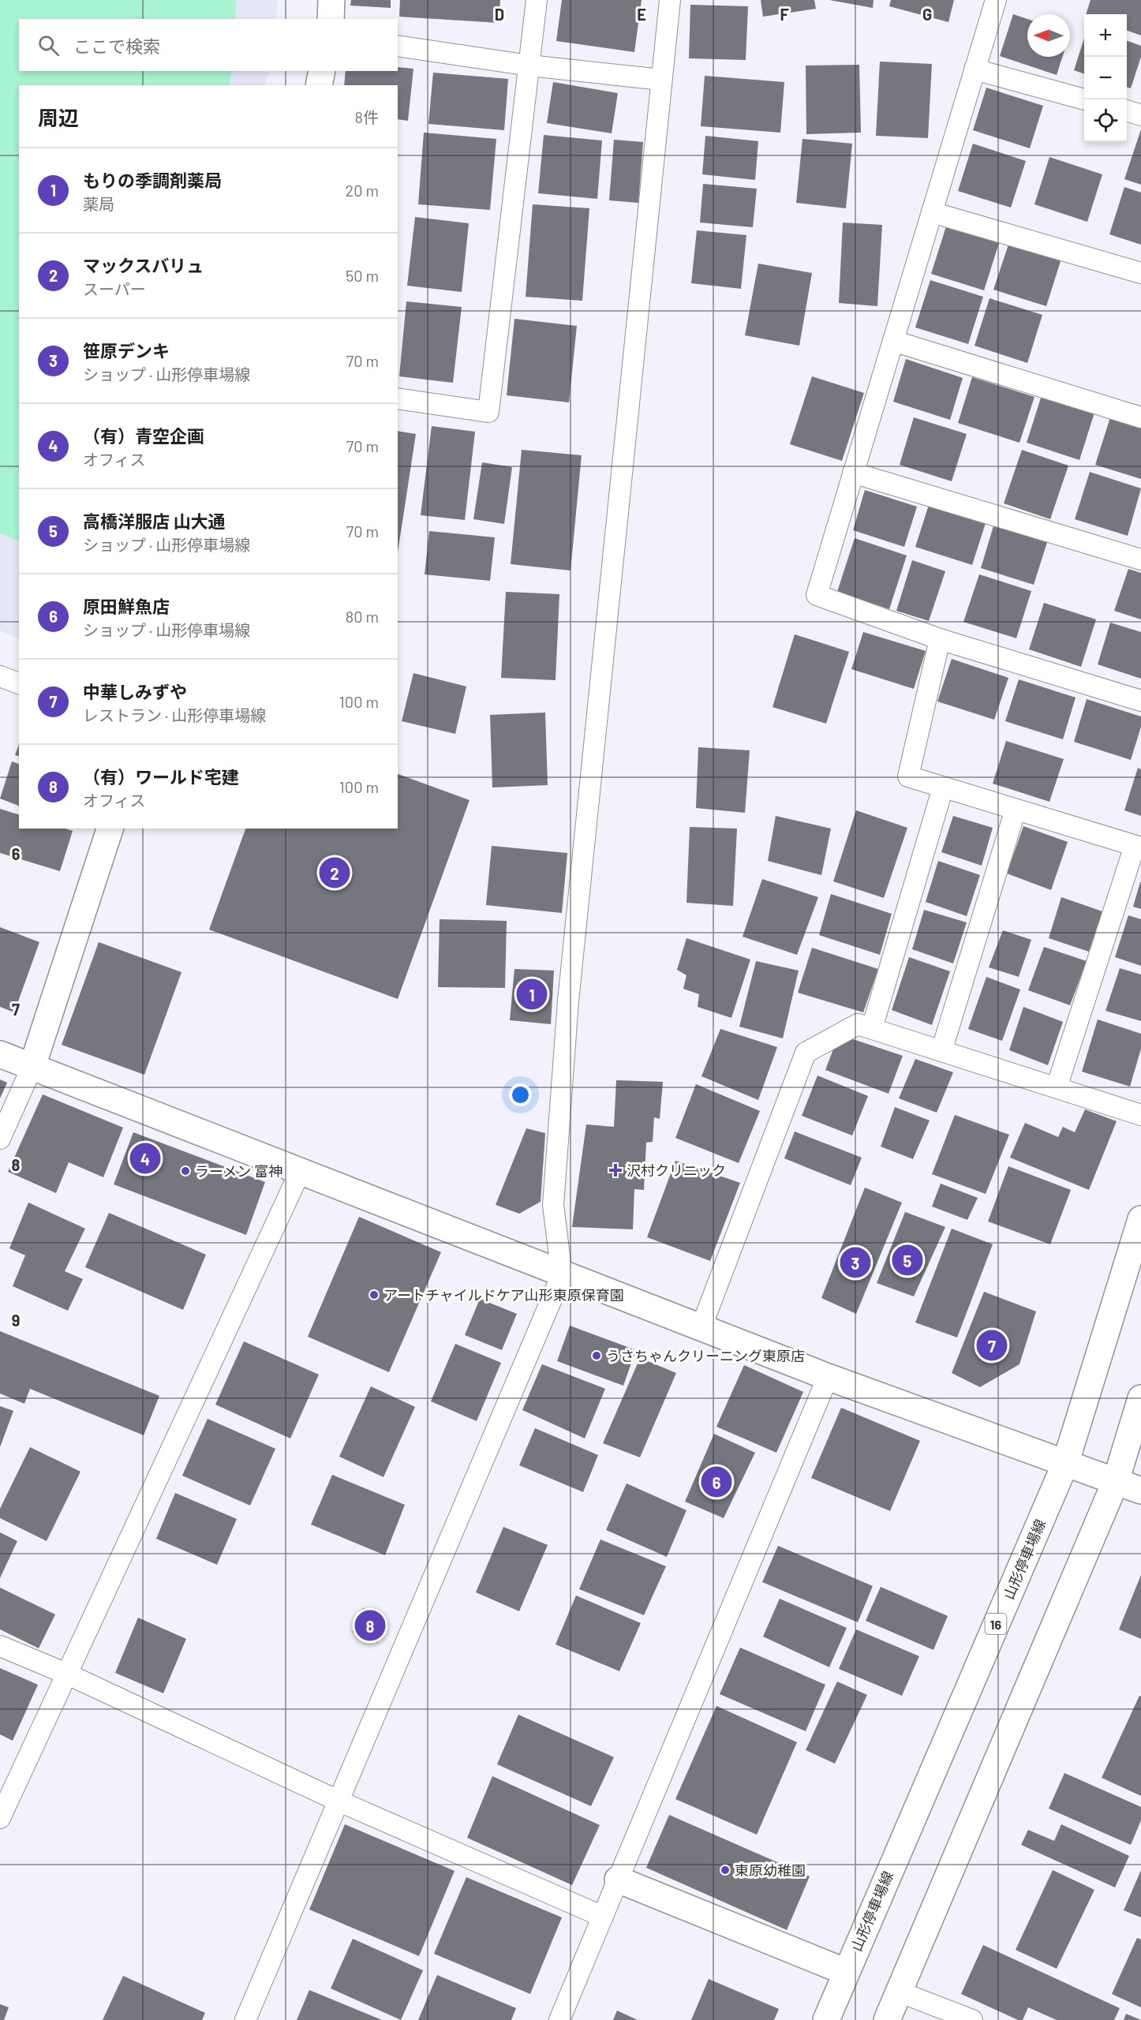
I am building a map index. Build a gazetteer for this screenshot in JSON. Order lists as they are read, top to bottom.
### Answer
{
  "streets": {
    "street": ["山形停車場線", "16"]
  },
  "places": {
    "health": ["沢村クリニック"],
    "other": [
      "ラーメン 富神",
      "アートチャイルドケア山形東原保育園",
      "うさちゃんクリーニング東原店",
      "東原幼稚園"
    ]
  },
  "north": "left",
  "page": {
    "map_buttons": ["+", "−"],
    "search": "ここで検索",
    "heading": ["周辺", "8件"],
    "list": [
      {
        "mark": "1",
        "name": "もりの季調剤薬局",
        "note": "薬局",
        "value": "20 m"
      },
      {
        "mark": "2",
        "name": "マックスバリュ",
        "note": "スーパー",
        "value": "50 m"
      },
      {
        "mark": "3",
        "name": "笹原デンキ",
        "note": "ショップ · 山形停車場線",
        "value": "70 m"
      },
      {
        "mark": "4",
        "name": "（有）青空企画",
        "note": "オフィス",
        "value": "70 m"
      },
      {
        "mark": "5",
        "name": "高橋洋服店 山大通",
        "note": "ショップ · 山形停車場線",
        "value": "70 m"
      },
      {
        "mark": "6",
        "name": "原田鮮魚店",
        "note": "ショップ · 山形停車場線",
        "value": "80 m"
      },
      {
        "mark": "7",
        "name": "中華しみずや",
        "note": "レストラン · 山形停車場線",
        "value": "100 m"
      },
      {
        "mark": "8",
        "name": "（有）ワールド宅建",
        "note": "オフィス",
        "value": "100 m"
      }
    ],
    "pins": [
      "2",
      "1",
      "4",
      "5",
      "3",
      "7",
      "6",
      "8"
    ]
  },
  "grid": {
    "columns": [
      "D",
      "E",
      "F",
      "G"
    ],
    "rows": [
      "6",
      "7",
      "8",
      "9"
    ]
  }
}
